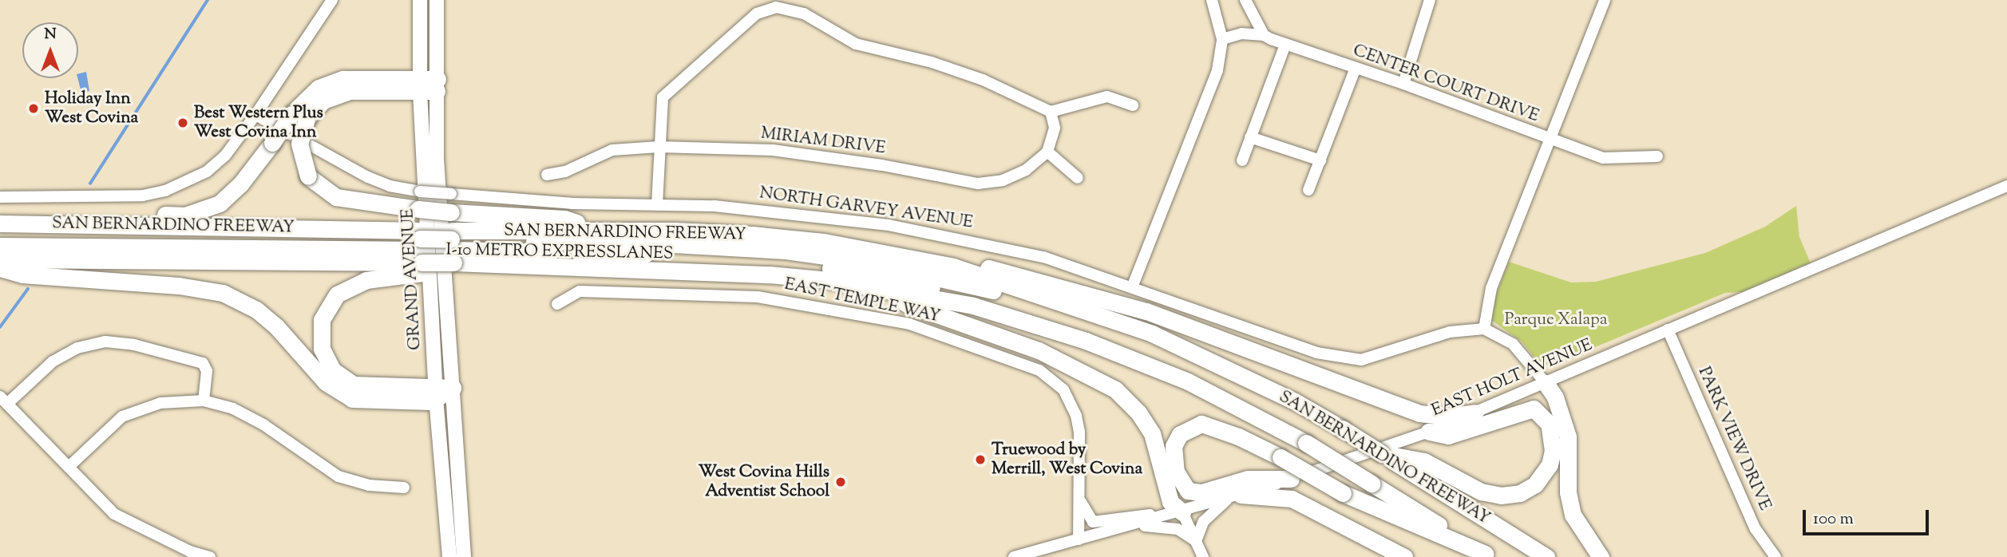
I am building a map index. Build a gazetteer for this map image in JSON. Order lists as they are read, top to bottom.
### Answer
{
  "streets": {
    "highway": ["SAN BERNARDINO FREEWAY", "I-10 METRO EXPRESSLANES"],
    "main road": ["GRAND AVENUE"],
    "street": [
      "CENTER COURT DRIVE",
      "MIRIAM DRIVE",
      "NORTH GARVEY AVENUE",
      "EAST TEMPLE WAY",
      "EAST HOLT AVENUE",
      "PARK VIEW DRIVE"
    ]
  },
  "crossings": [
    ["SAN BERNARDINO FREEWAY", "I-10 METRO EXPRESSLANES"],
    ["EAST TEMPLE WAY", "EAST HOLT AVENUE"],
    ["EAST HOLT AVENUE", "PARK VIEW DRIVE"]
  ],
  "parks": ["Parque Xalapa"],
  "places": [
    "Holiday Inn West Covina",
    "Best Western Plus West Covina Inn",
    "Truewood by Merrill, West Covina",
    "West Covina Hills Adventist School"
  ],
  "scale_bar": "100 m",
  "north": "top"
}
